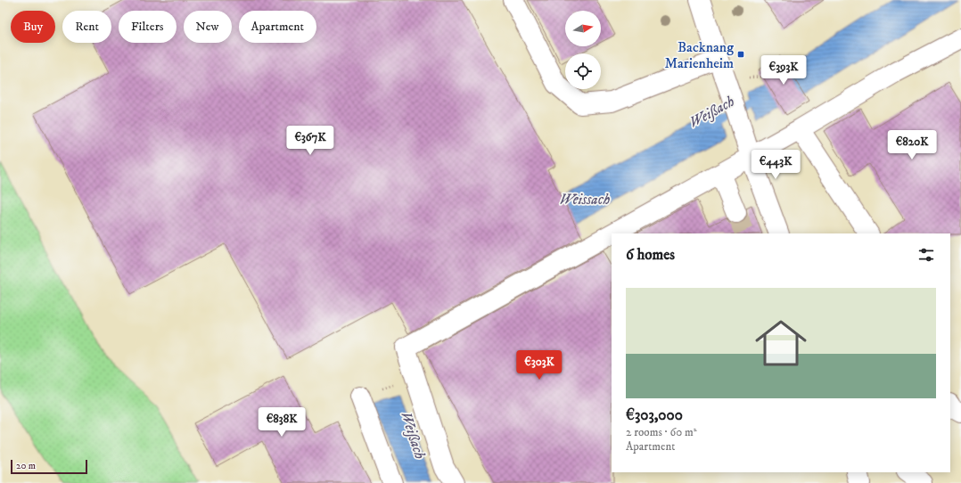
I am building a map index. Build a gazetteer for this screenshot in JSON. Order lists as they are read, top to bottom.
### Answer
{
  "water": ["Weißach", "Weissach"],
  "places": {
    "transit": ["Backnang Marienheim"]
  },
  "scale_bar": "20 m",
  "north": "right",
  "page": {
    "chip": [
      "Buy",
      "Rent",
      "Filters",
      "New",
      "Apartment"
    ],
    "price": [
      "€393K",
      "€367K",
      "€820K",
      "€443K",
      "€303K",
      "€838K"
    ],
    "heading": "6 homes",
    "list": [
      {
        "name": "€303,000",
        "note": "2 rooms · 60 m² · Apartment"
      }
    ],
    "scale": "20 m"
  }
}
